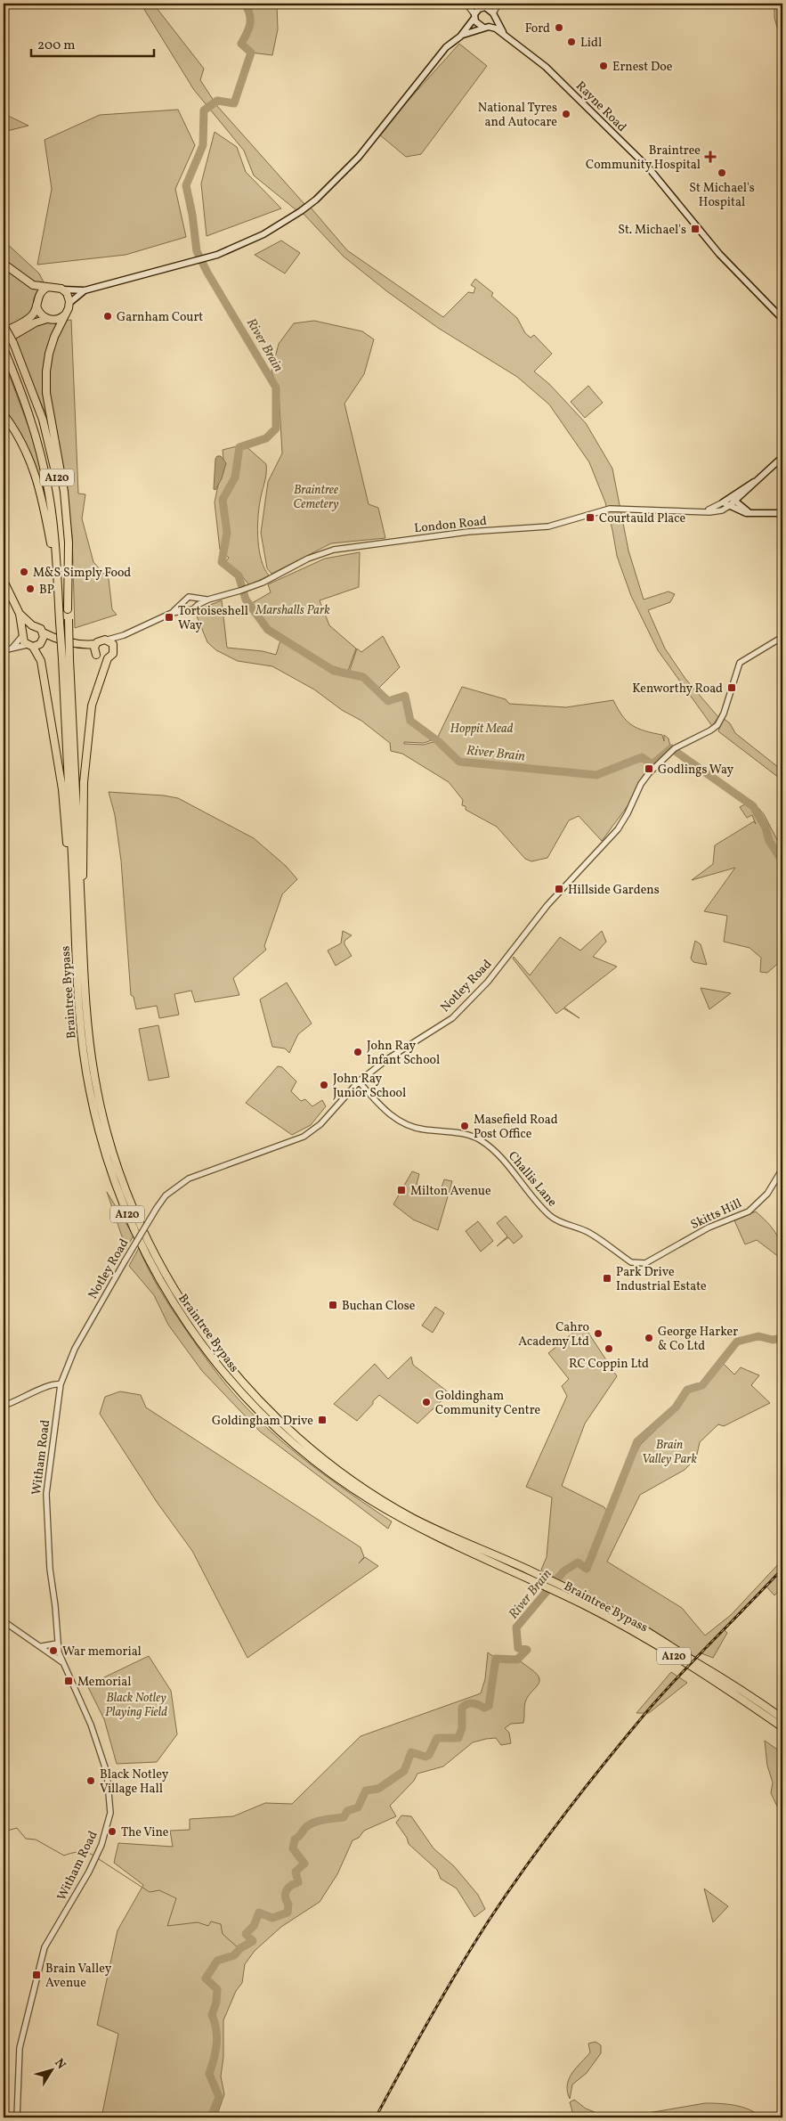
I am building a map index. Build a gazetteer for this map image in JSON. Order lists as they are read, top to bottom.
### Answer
{
  "streets": {
    "highway": ["A120", "Braintree Bypass"],
    "main road": ["Rayne Road"],
    "street": [
      "London Road",
      "Notley Road",
      "Challis Lane",
      "Skitts Hill",
      "Witham Road"
    ]
  },
  "crossings": [
    ["A120", "Braintree Bypass"],
    ["Notley Road", "Challis Lane"],
    ["Notley Road", "Witham Road"],
    ["Challis Lane", "Skitts Hill"]
  ],
  "water": ["River Brain"],
  "parks": [
    "Braintree Cemetery",
    "Marshalls Park",
    "Hoppit Mead",
    "Brain Valley Park",
    "Black Notley Playing Field"
  ],
  "places": {
    "other": [
      "Ford",
      "Lidl",
      "Ernest Doe",
      "National Tyres and Autocare",
      "St Michael's Hospital",
      "Garnham Court",
      "M&S Simply Food",
      "BP",
      "John Ray Infant School",
      "John Ray Junior School",
      "Masefield Road Post Office",
      "Cahro Academy Ltd",
      "George Harker & Co Ltd",
      "RC Coppin Ltd",
      "Goldingham Community Centre",
      "War memorial",
      "Black Notley Village Hall",
      "The Vine"
    ],
    "health": ["Braintree Community Hospital"],
    "transit": [
      "St. Michael's",
      "Courtauld Place",
      "Tortoiseshell Way",
      "Kenworthy Road",
      "Godlings Way",
      "Hillside Gardens",
      "Milton Avenue",
      "Park Drive Industrial Estate",
      "Buchan Close",
      "Goldingham Drive",
      "Memorial",
      "Brain Valley Avenue"
    ]
  },
  "scale_bar": "200 m",
  "north": "top right"
}
